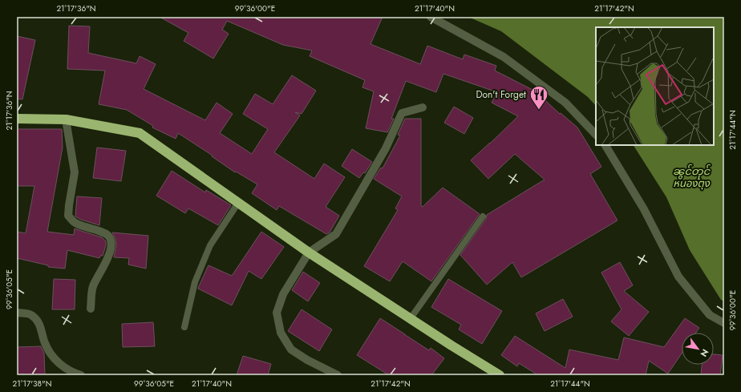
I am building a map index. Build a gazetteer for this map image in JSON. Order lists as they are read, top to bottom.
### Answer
{
  "water": ["ၼွင်တုင် หนองตุง"],
  "places": {
    "restaurant": ["Don't Forget"]
  },
  "north": "bottom right",
  "coordinates": [
    "21°17'36\"N",
    "99°36'00\"E",
    "21°17'40\"N",
    "21°17'42\"N",
    "21°17'44\"N",
    "99°36'05\"E",
    "21°17'38\"N"
  ]
}
